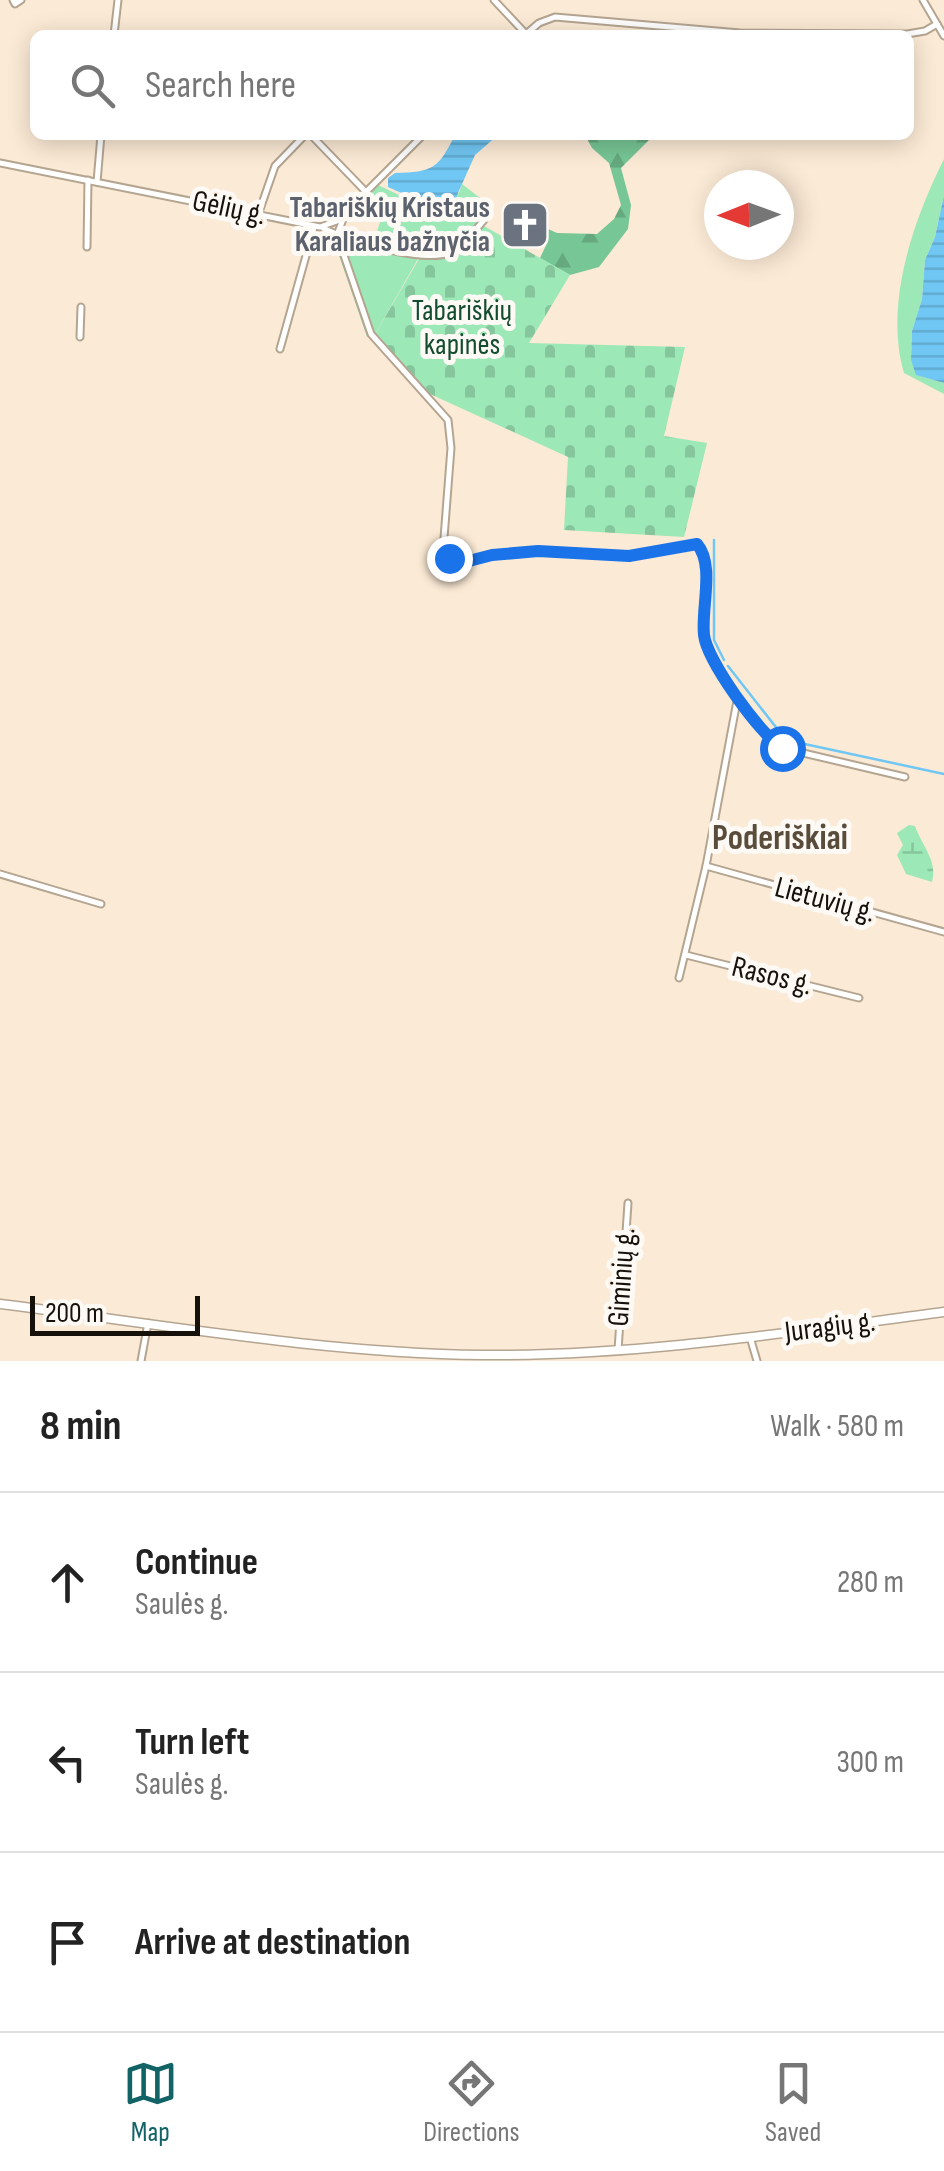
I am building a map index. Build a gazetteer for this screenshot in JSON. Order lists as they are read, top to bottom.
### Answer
{
  "streets": {
    "main road": ["Juragių g."],
    "street": [
      "Gėlių g.",
      "Lietuvių g.",
      "Rasos g.",
      "Giminių g."
    ]
  },
  "crossings": [
    ["Giminių g.", "Juragių g."]
  ],
  "districts": ["Poderiškiai"],
  "parks": ["Tabariškių kapinės"],
  "places": {
    "church": ["Tabariškių Kristaus Karaliaus bažnyčia"]
  },
  "scale_bar": "200 m",
  "north": "left",
  "page": {
    "search": "Search here",
    "scale": "200 m",
    "heading": ["8 min", "Walk · 580 m"],
    "list": [
      ["Continue", "Saulės g.", "280 m"],
      ["Turn left", "Saulės g.", "300 m"],
      "Arrive at destination"
    ],
    "nav": ["Map", "Directions", "Saved"]
  }
}
